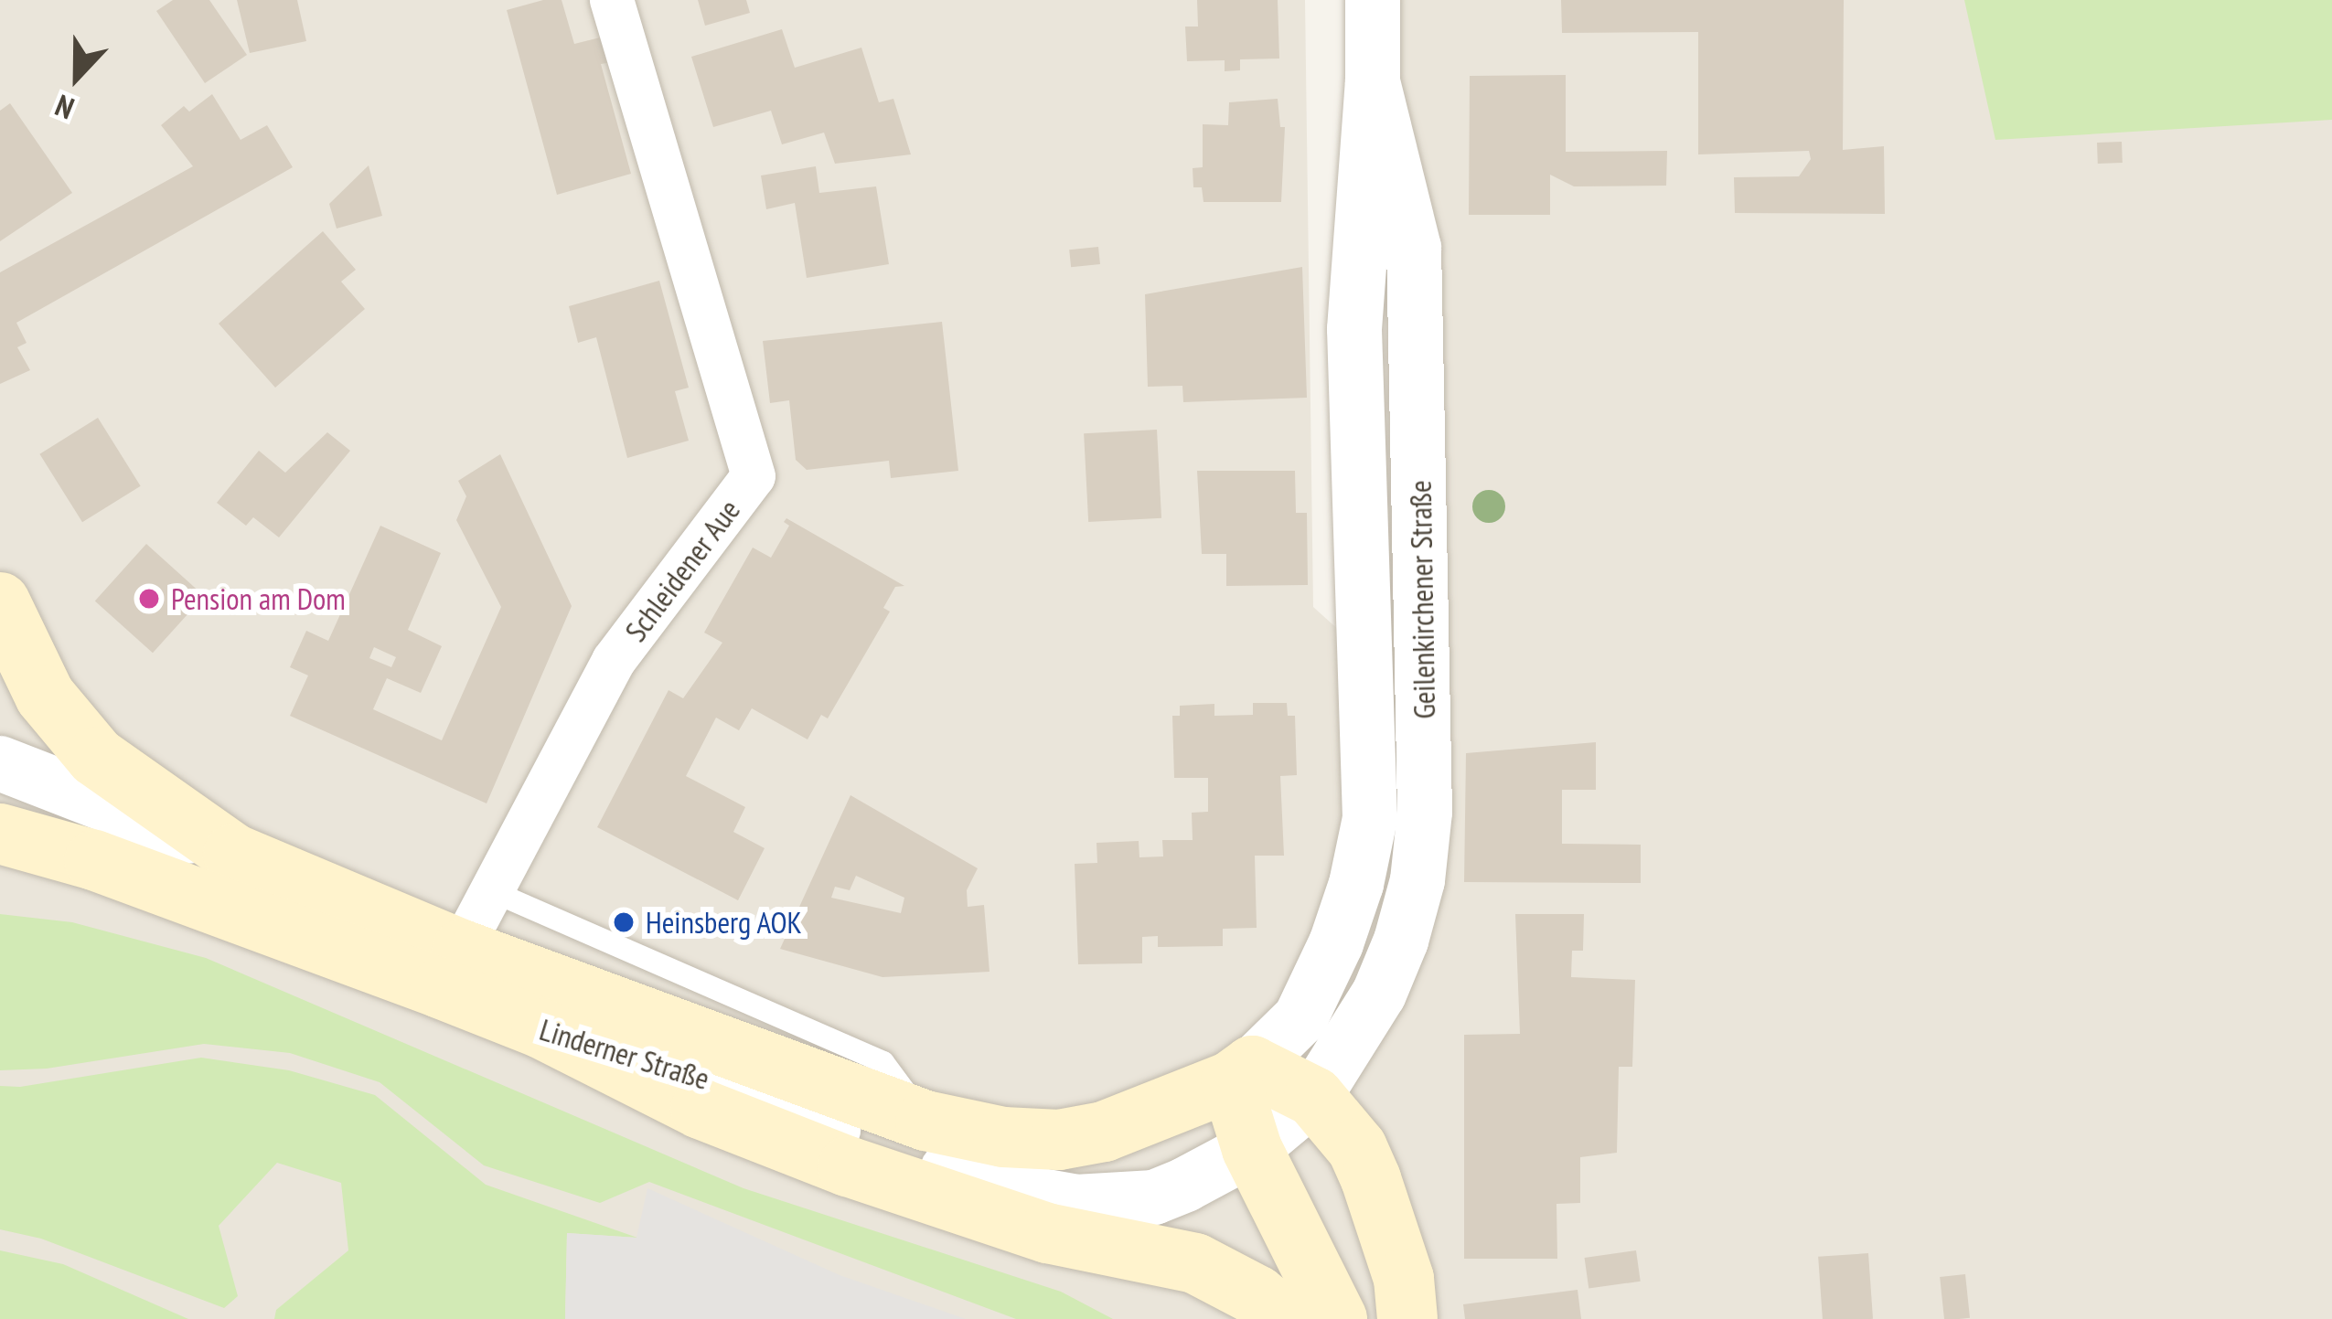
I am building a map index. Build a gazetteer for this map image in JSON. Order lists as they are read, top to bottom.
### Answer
{
  "streets": {
    "main road": ["Linderner Straße"],
    "street": ["Schleidener Aue", "Geilenkirchener Straße"]
  },
  "crossings": [
    ["Schleidener Aue", "Linderner Straße"],
    ["Geilenkirchener Straße", "Linderner Straße"]
  ],
  "places": ["Pension am Dom", "Heinsberg AOK"],
  "north": "bottom"
}
